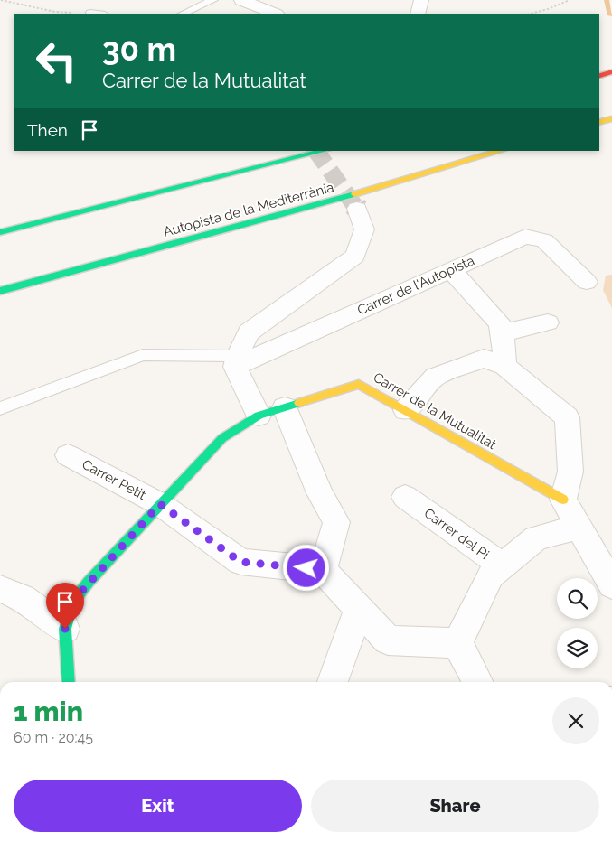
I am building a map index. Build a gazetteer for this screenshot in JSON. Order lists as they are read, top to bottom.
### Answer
{
  "streets": {
    "main road": ["Autopista de la Mediterrània", "Carrer de la Mutualitat"],
    "street": ["Carrer de l'Autopista", "Carrer Petit", "Carrer del Pi"]
  },
  "crossings": [
    ["Carrer de la Mutualitat", "Carrer Petit"]
  ],
  "page": {
    "turn": ["30 m", "Carrer de la Mutualitat"],
    "then": "Then",
    "heading": ["1 min", "60 m · 20:45"],
    "buttons": ["Exit", "Share"]
  }
}
